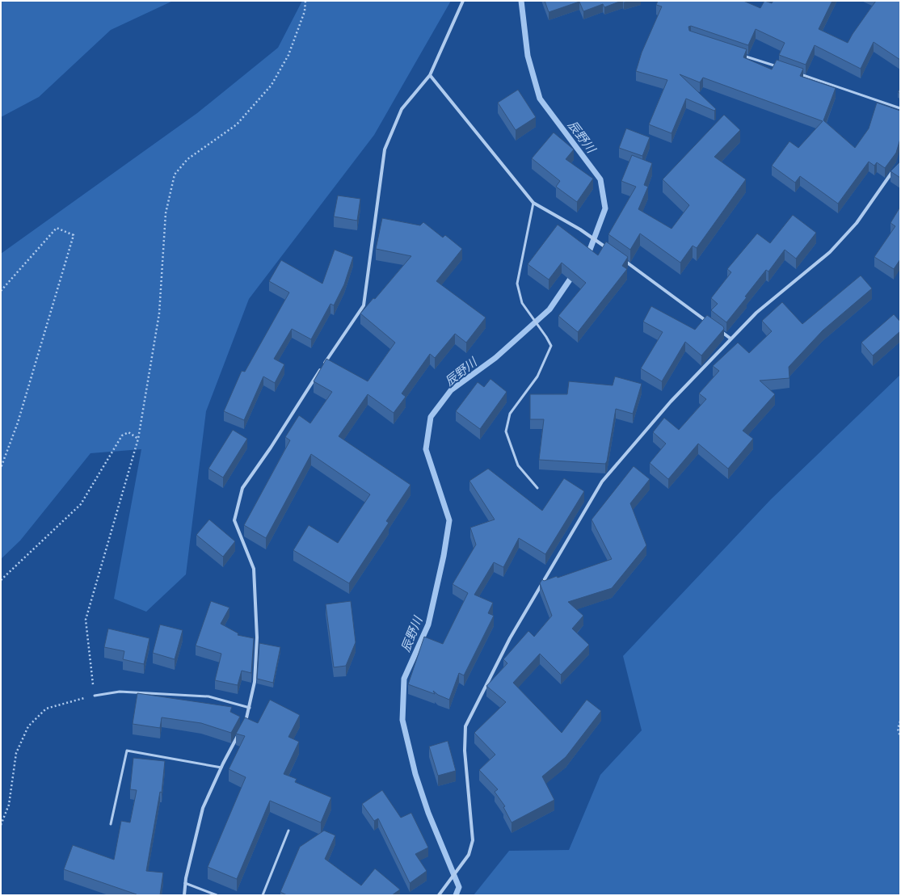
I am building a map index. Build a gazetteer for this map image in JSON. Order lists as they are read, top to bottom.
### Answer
{
  "water": ["辰野川"]
}
